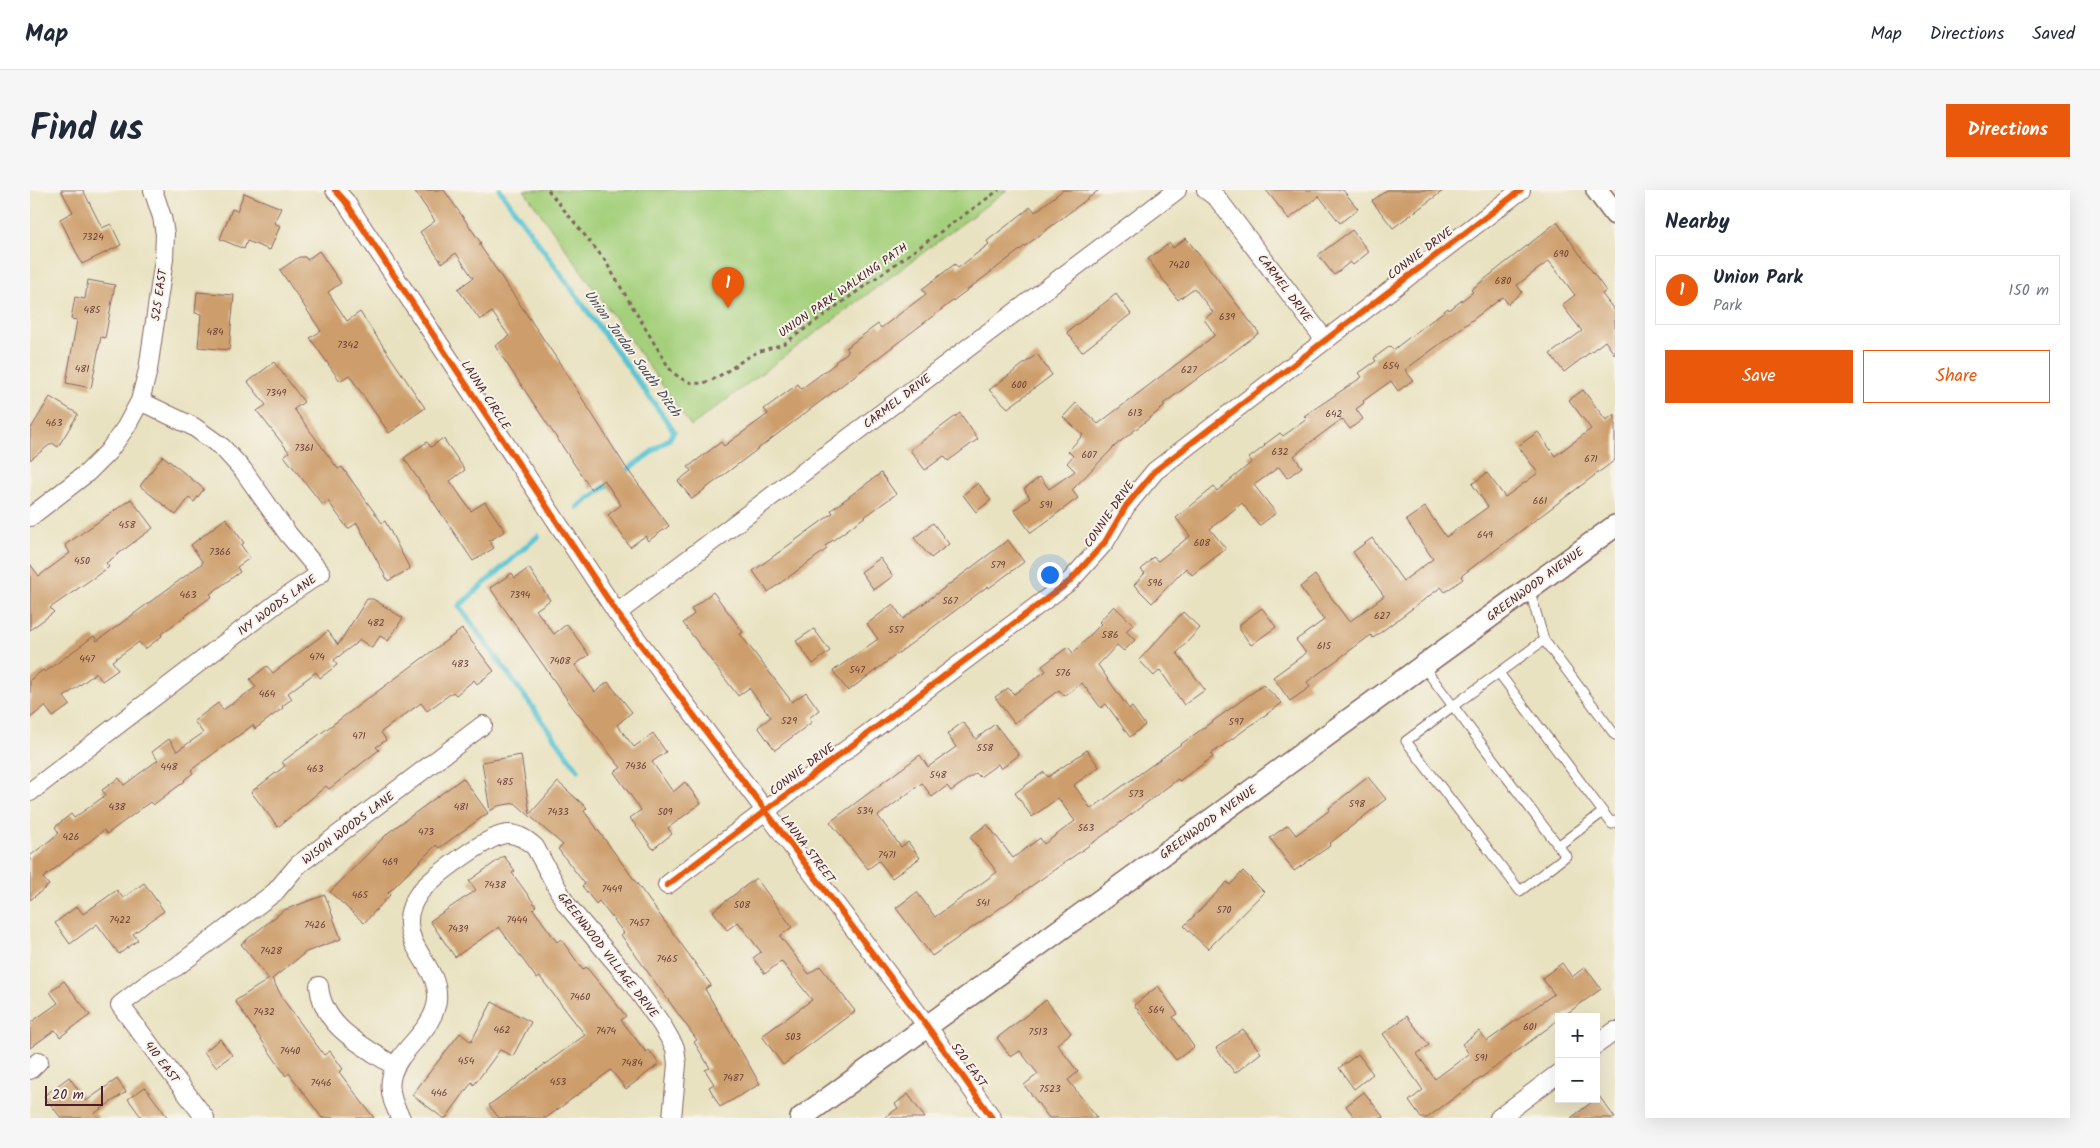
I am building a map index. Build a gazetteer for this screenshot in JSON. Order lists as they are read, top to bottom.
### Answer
{
  "streets": {
    "street": [
      "CONNIE DRIVE",
      "CARMEL DRIVE",
      "525 EAST",
      "LAUNA CIRCLE",
      "GREENWOOD AVENUE",
      "IVY WOODS LANE",
      "WISON WOODS LANE",
      "LAUNA STREET",
      "GREENWOOD VILLAGE DRIVE",
      "410 EAST",
      "520 EAST"
    ],
    "path": ["UNION PARK WALKING PATH"]
  },
  "crossings": [
    ["CONNIE DRIVE", "CARMEL DRIVE"],
    ["CONNIE DRIVE", "LAUNA STREET"],
    ["CARMEL DRIVE", "LAUNA CIRCLE"],
    ["CARMEL DRIVE", "LAUNA STREET"],
    ["525 EAST", "IVY WOODS LANE"],
    ["LAUNA CIRCLE", "LAUNA STREET"],
    ["GREENWOOD AVENUE", "LAUNA STREET"],
    ["GREENWOOD AVENUE", "520 EAST"],
    ["WISON WOODS LANE", "410 EAST"],
    ["LAUNA STREET", "520 EAST"]
  ],
  "water": ["Union Jordan South Ditch"],
  "house_numbers": [
    "7324",
    "690",
    "7420",
    "680",
    "485",
    "639",
    "484",
    "7342",
    "654",
    "481",
    "627",
    "600",
    "7349",
    "613",
    "642",
    "463",
    "7361",
    "632",
    "607",
    "671",
    "661",
    "591",
    "458",
    "649",
    "608",
    "7366",
    "450",
    "579",
    "596",
    "463",
    "7394",
    "567",
    "627",
    "482",
    "557",
    "586",
    "615",
    "474",
    "447",
    "7408",
    "483",
    "547",
    "576",
    "464",
    "529",
    "597",
    "471",
    "558",
    "7436",
    "448",
    "463",
    "548",
    "485",
    "573",
    "598",
    "438",
    "481",
    "534",
    "7433",
    "509",
    "563",
    "473",
    "426",
    "7471",
    "469",
    "7438",
    "7449",
    "465",
    "541",
    "508",
    "570",
    "7422",
    "7444",
    "7457",
    "7426",
    "7439",
    "7428",
    "7465",
    "7460",
    "564",
    "7432",
    "601",
    "462",
    "7474",
    "7513",
    "503",
    "7440",
    "591",
    "454",
    "7484",
    "7487",
    "453",
    "7446",
    "7523",
    "446"
  ],
  "scale_bar": "20 m",
  "page": {
    "header": "Map",
    "nav": ["Map", "Directions", "Saved"],
    "title": "Find us",
    "buttons": [
      "Directions",
      ["Save", "Share"]
    ],
    "heading": "Nearby",
    "list": [
      {
        "mark": "1",
        "name": "Union Park",
        "note": "Park",
        "value": "150 m"
      }
    ],
    "pins": "1",
    "map_buttons": ["+", "−"],
    "scale": "20 m"
  }
}
